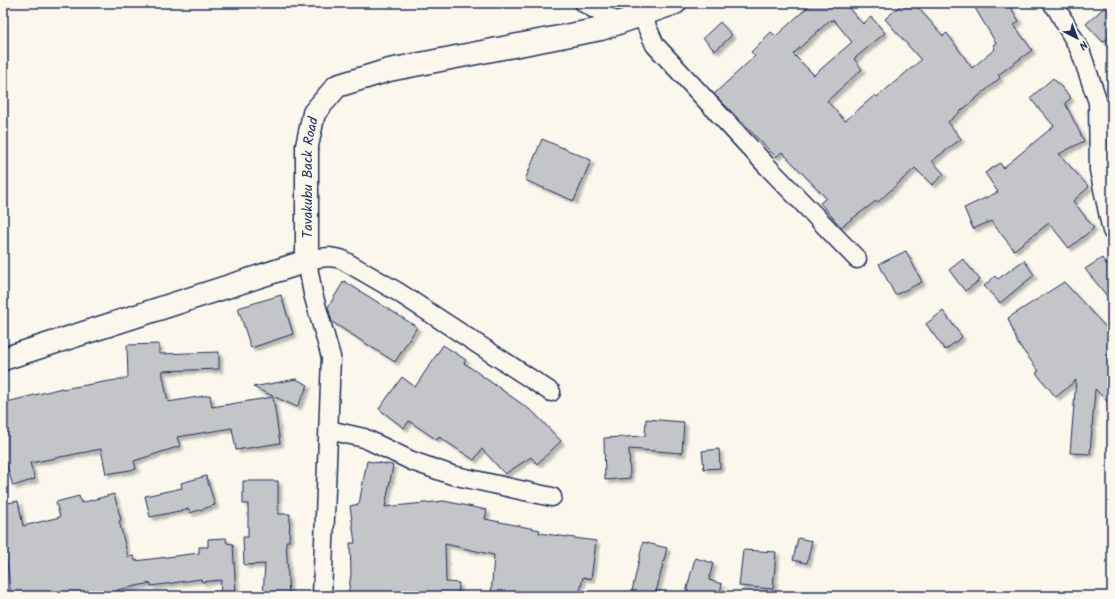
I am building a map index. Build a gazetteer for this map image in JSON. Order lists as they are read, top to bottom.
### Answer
{
  "streets": {
    "street": ["Tavakubu Back Road"]
  },
  "north": "bottom right"
}
